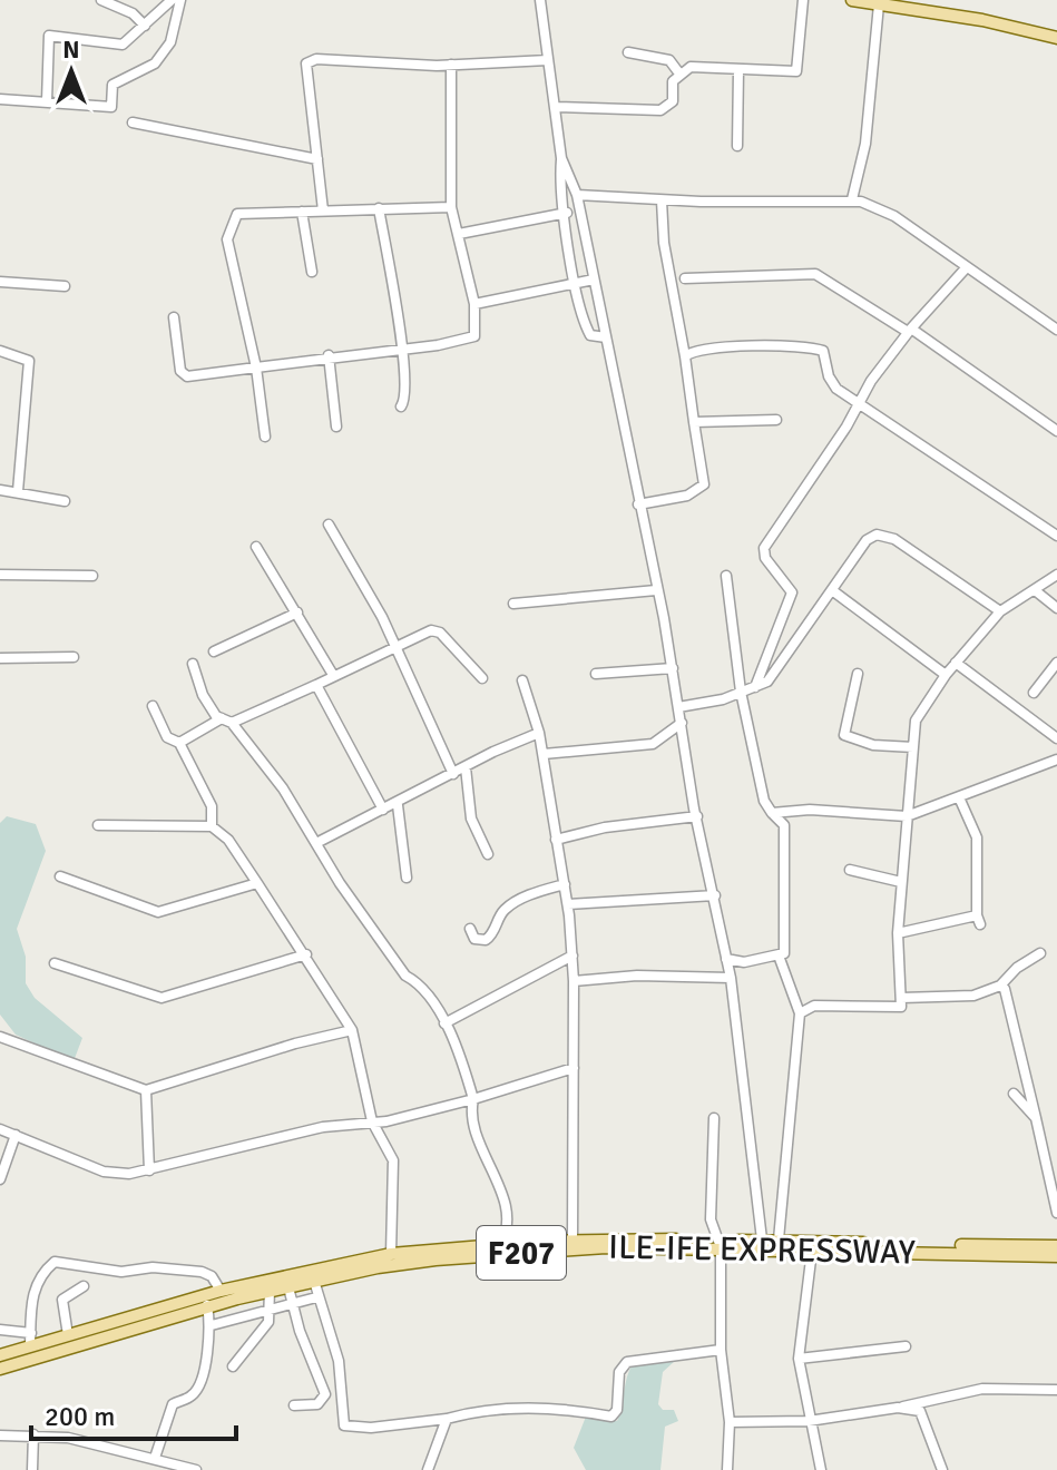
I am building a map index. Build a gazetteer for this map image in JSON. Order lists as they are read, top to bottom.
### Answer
{
  "streets": {
    "main road": ["ILE-IFE EXPRESSWAY", "F207"]
  },
  "scale_bar": "200 m",
  "north": "top"
}
